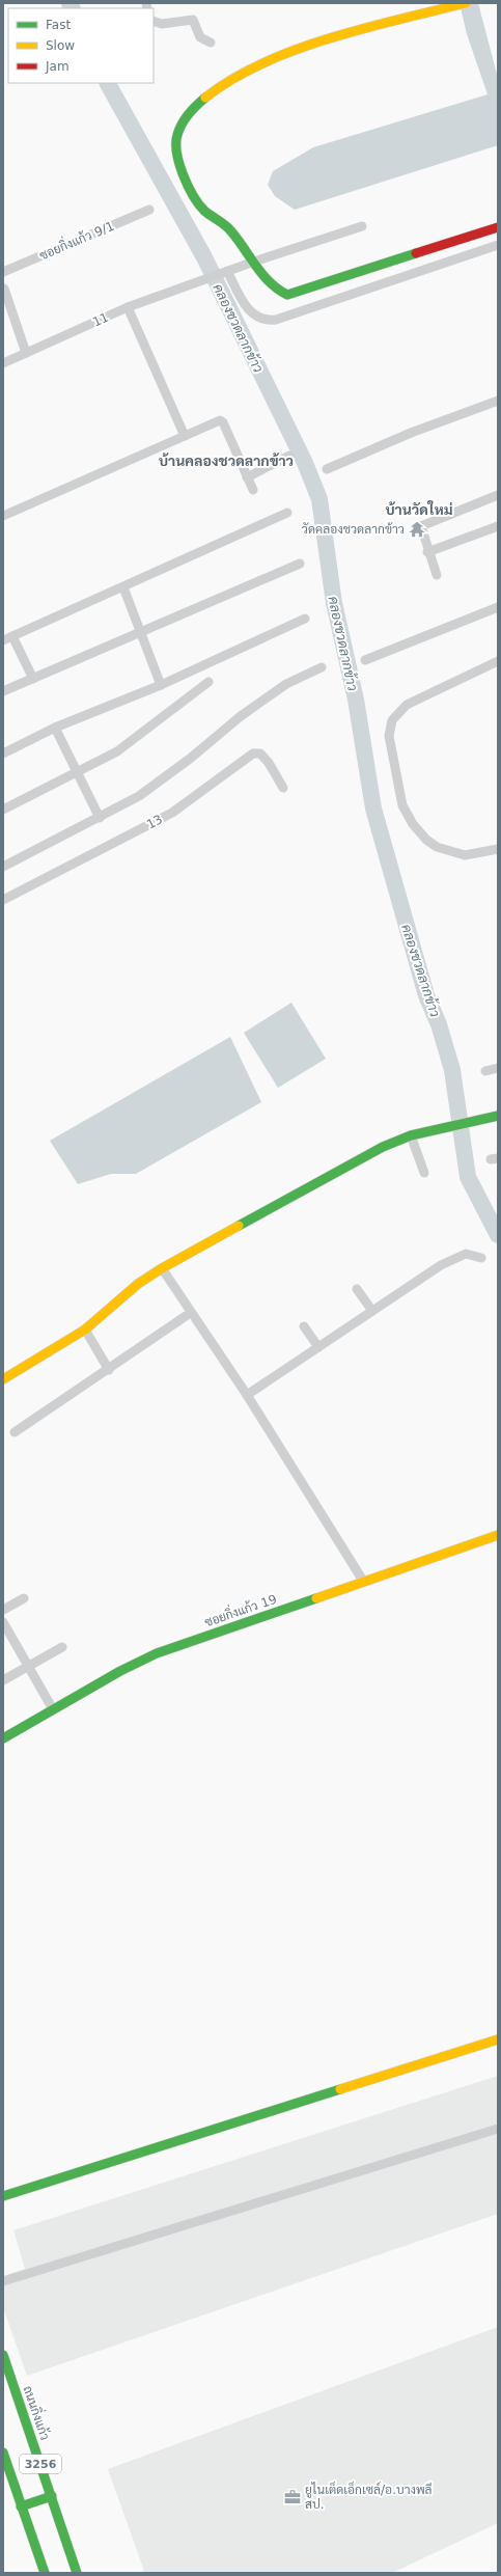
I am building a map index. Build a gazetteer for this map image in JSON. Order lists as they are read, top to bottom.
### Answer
{
  "streets": {
    "street": [
      "ซอยกิ่งแก้ว 9/1",
      "11",
      "13",
      "ซอยกิ่งแก้ว 19",
      "ถนนกิ่งแก้ว",
      "3256"
    ]
  },
  "districts": ["บ้านคลองชวดลากข้าว", "บ้านวัดใหม่"],
  "water": ["คลองชวดลากข้าว"],
  "places": {
    "temple": ["วัดคลองชวดลากข้าว"],
    "office": ["ยูไนเต็ดเอ็กเซล์/อ.บางพลี สป."]
  },
  "legend": ["Fast", "Slow", "Jam"]
}
